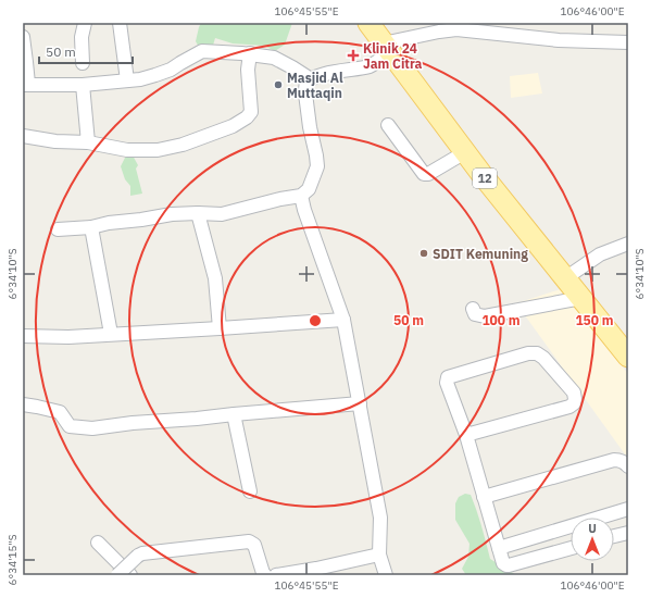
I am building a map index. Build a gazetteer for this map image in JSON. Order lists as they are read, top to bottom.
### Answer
{
  "streets": {
    "main road": ["12"]
  },
  "places": {
    "health": ["Klinik 24 Jam Citra"],
    "other": ["Masjid Al Muttaqin", "SDIT Kemuning"]
  },
  "scale_bar": "50 m",
  "north": "top",
  "coordinates": [
    "106°45'55\"E",
    "106°46'00\"E",
    "6°34'10\"S",
    "6°34'15\"S"
  ],
  "rings": ["50 m", "100 m", "150 m"]
}
